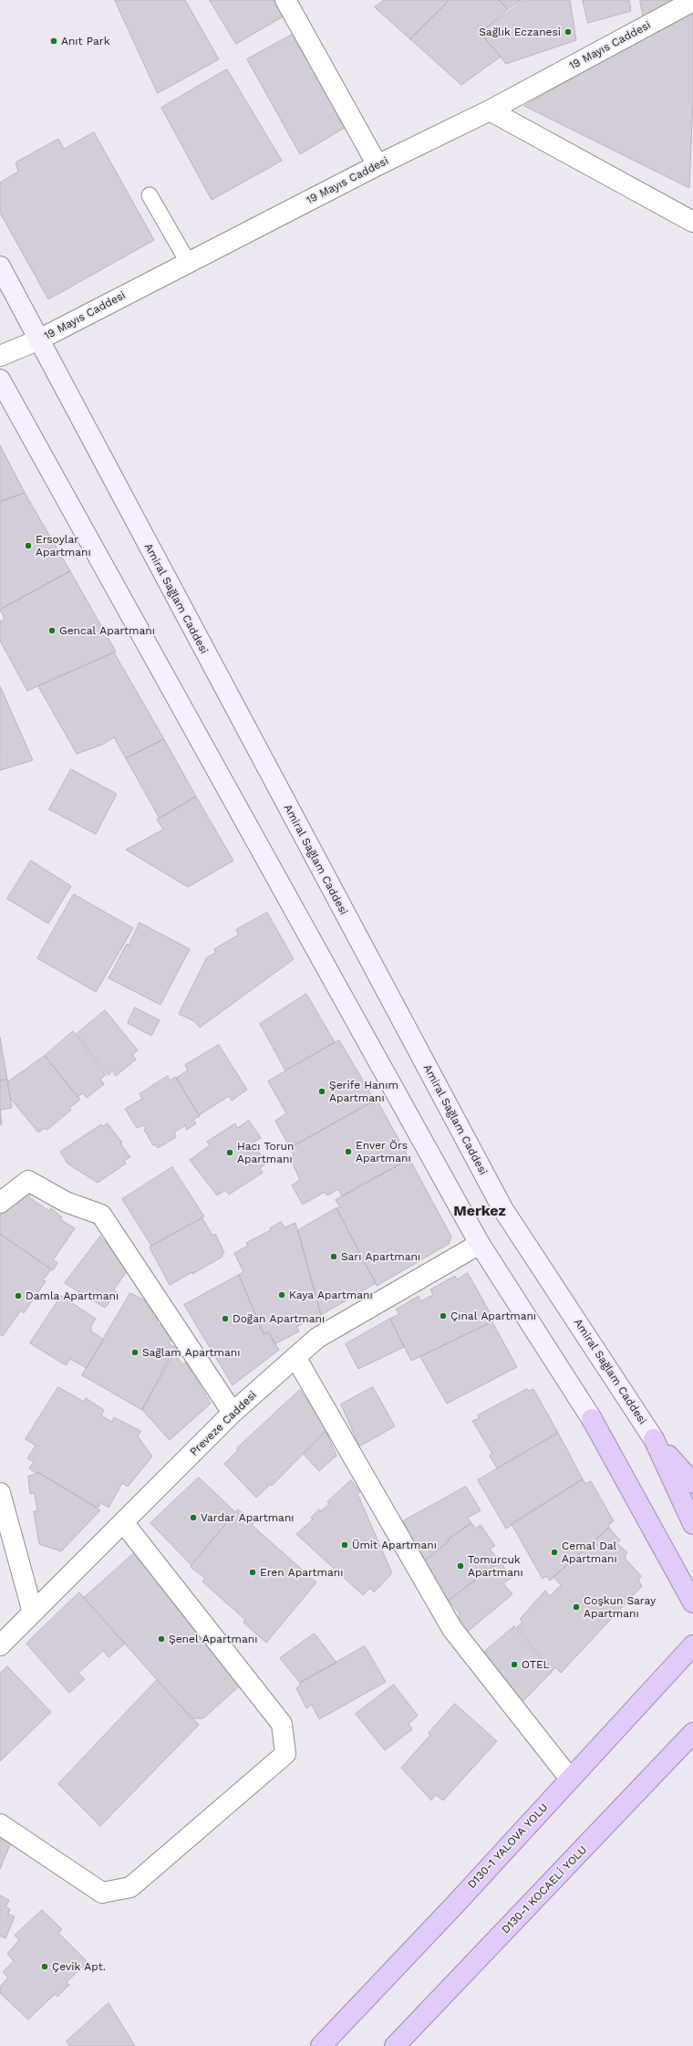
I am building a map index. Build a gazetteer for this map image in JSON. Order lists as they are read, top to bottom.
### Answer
{
  "streets": {
    "highway": ["D130-1 YALOVA YOLU", "D130-1 KOCAELİ YOLU"],
    "main road": ["Amiral Sağlam Caddesi"],
    "street": ["19 Mayıs Caddesi", "Preveze Caddesi"]
  },
  "crossings": [
    ["19 Mayıs Caddesi", "Amiral Sağlam Caddesi"]
  ],
  "districts": ["Merkez"],
  "places": [
    "Sağlık Eczanesi",
    "Anıt Park",
    "Ersoylar Apartmanı",
    "Gencal Apartmanı",
    "Şerife Hanım Apartmanı",
    "Enver Örs Apartmanı",
    "Hacı Torun Apartmanı",
    "Sarı Apartmanı",
    "Kaya Apartmanı",
    "Damla Apartmanı",
    "Çınal Apartmanı",
    "Doğan Apartmanı",
    "Sağlam Apartmanı",
    "Vardar Apartmanı",
    "Ümit Apartmanı",
    "Cemal Dal Apartmanı",
    "Tomurcuk Apartmanı",
    "Eren Apartmanı",
    "Coşkun Saray Apartmanı",
    "Şenel Apartmanı",
    "OTEL",
    "Çevik Apt."
  ]
}
